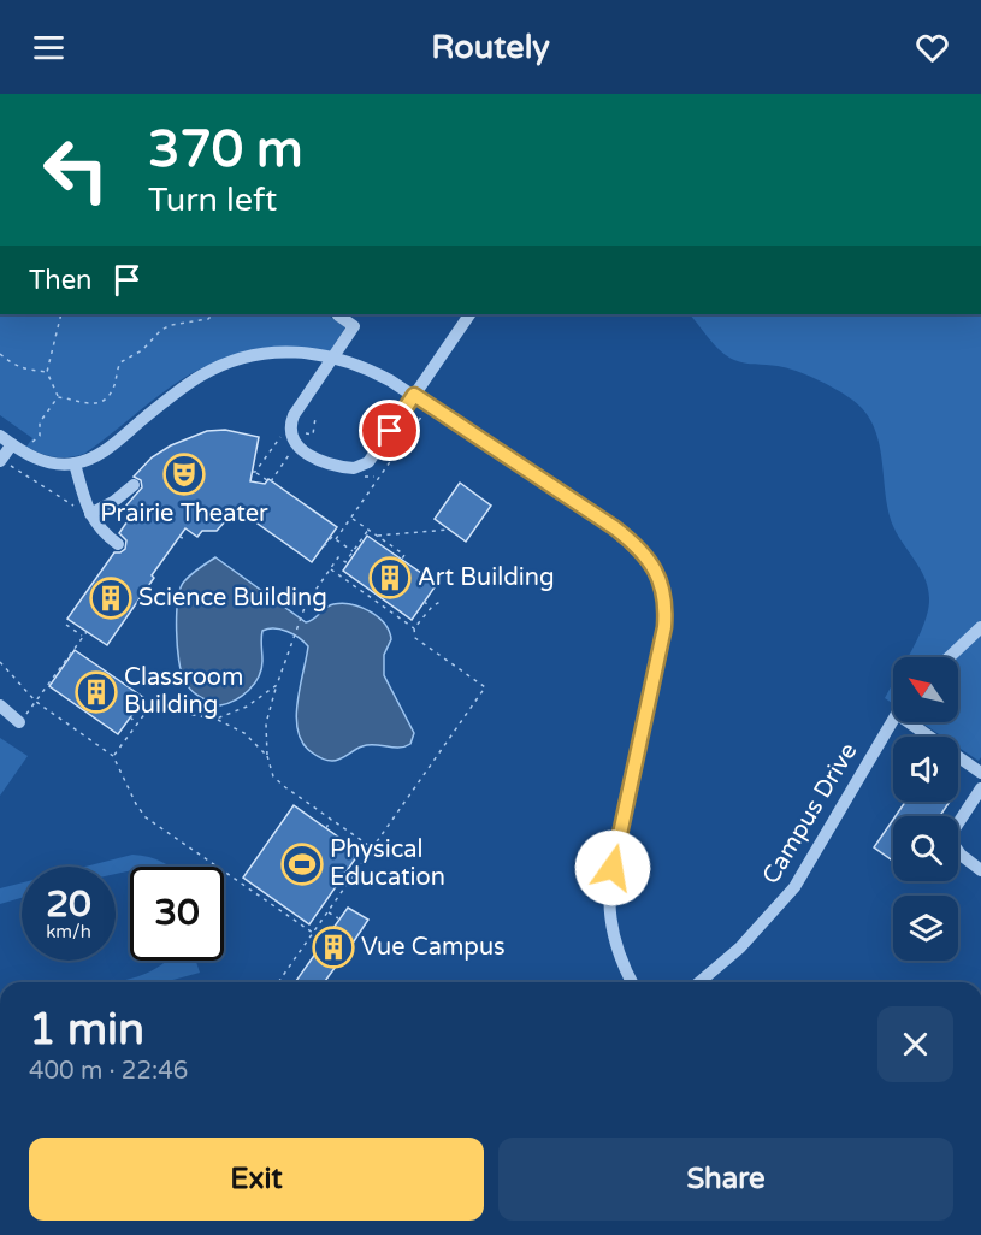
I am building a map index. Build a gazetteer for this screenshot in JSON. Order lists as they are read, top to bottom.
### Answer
{
  "streets": {
    "street": ["Campus Drive"]
  },
  "places": {
    "theatre": ["Prairie Theater"],
    "building": [
      "Art Building",
      "Science Building",
      "Classroom Building",
      "Vue Campus"
    ],
    "sports": ["Physical Education"]
  },
  "north": "top left",
  "page": {
    "header": "Routely",
    "turn": ["370 m", "Turn left"],
    "then": "Then",
    "speed": "20 km/h",
    "limit": "30",
    "heading": ["1 min", "400 m · 22:46"],
    "buttons": ["Exit", "Share"]
  }
}
